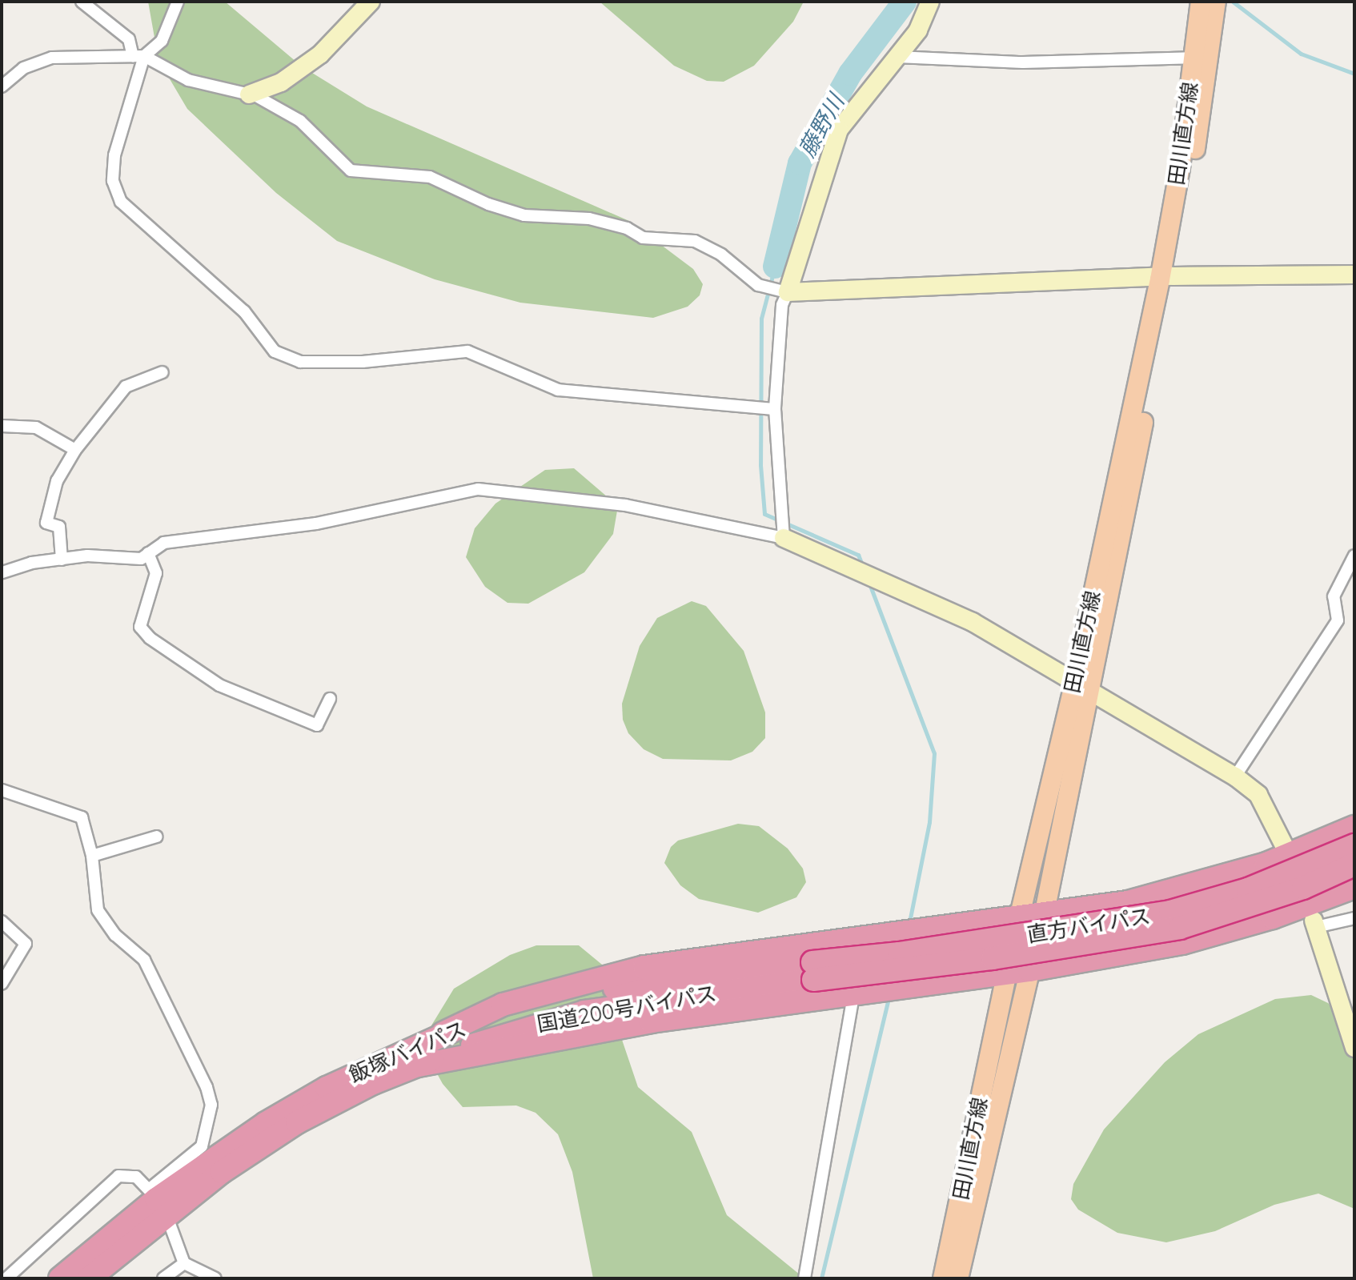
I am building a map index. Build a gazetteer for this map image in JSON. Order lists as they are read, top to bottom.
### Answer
{
  "streets": {
    "highway": ["直方バイパス", "国道200号バイパス", "飯塚バイパス"],
    "main road": ["田川直方線"]
  },
  "crossings": [
    ["直方バイパス", "国道200号バイパス"],
    ["直方バイパス", "飯塚バイパス"],
    ["国道200号バイパス", "飯塚バイパス"]
  ],
  "water": ["藤野川"]
}
